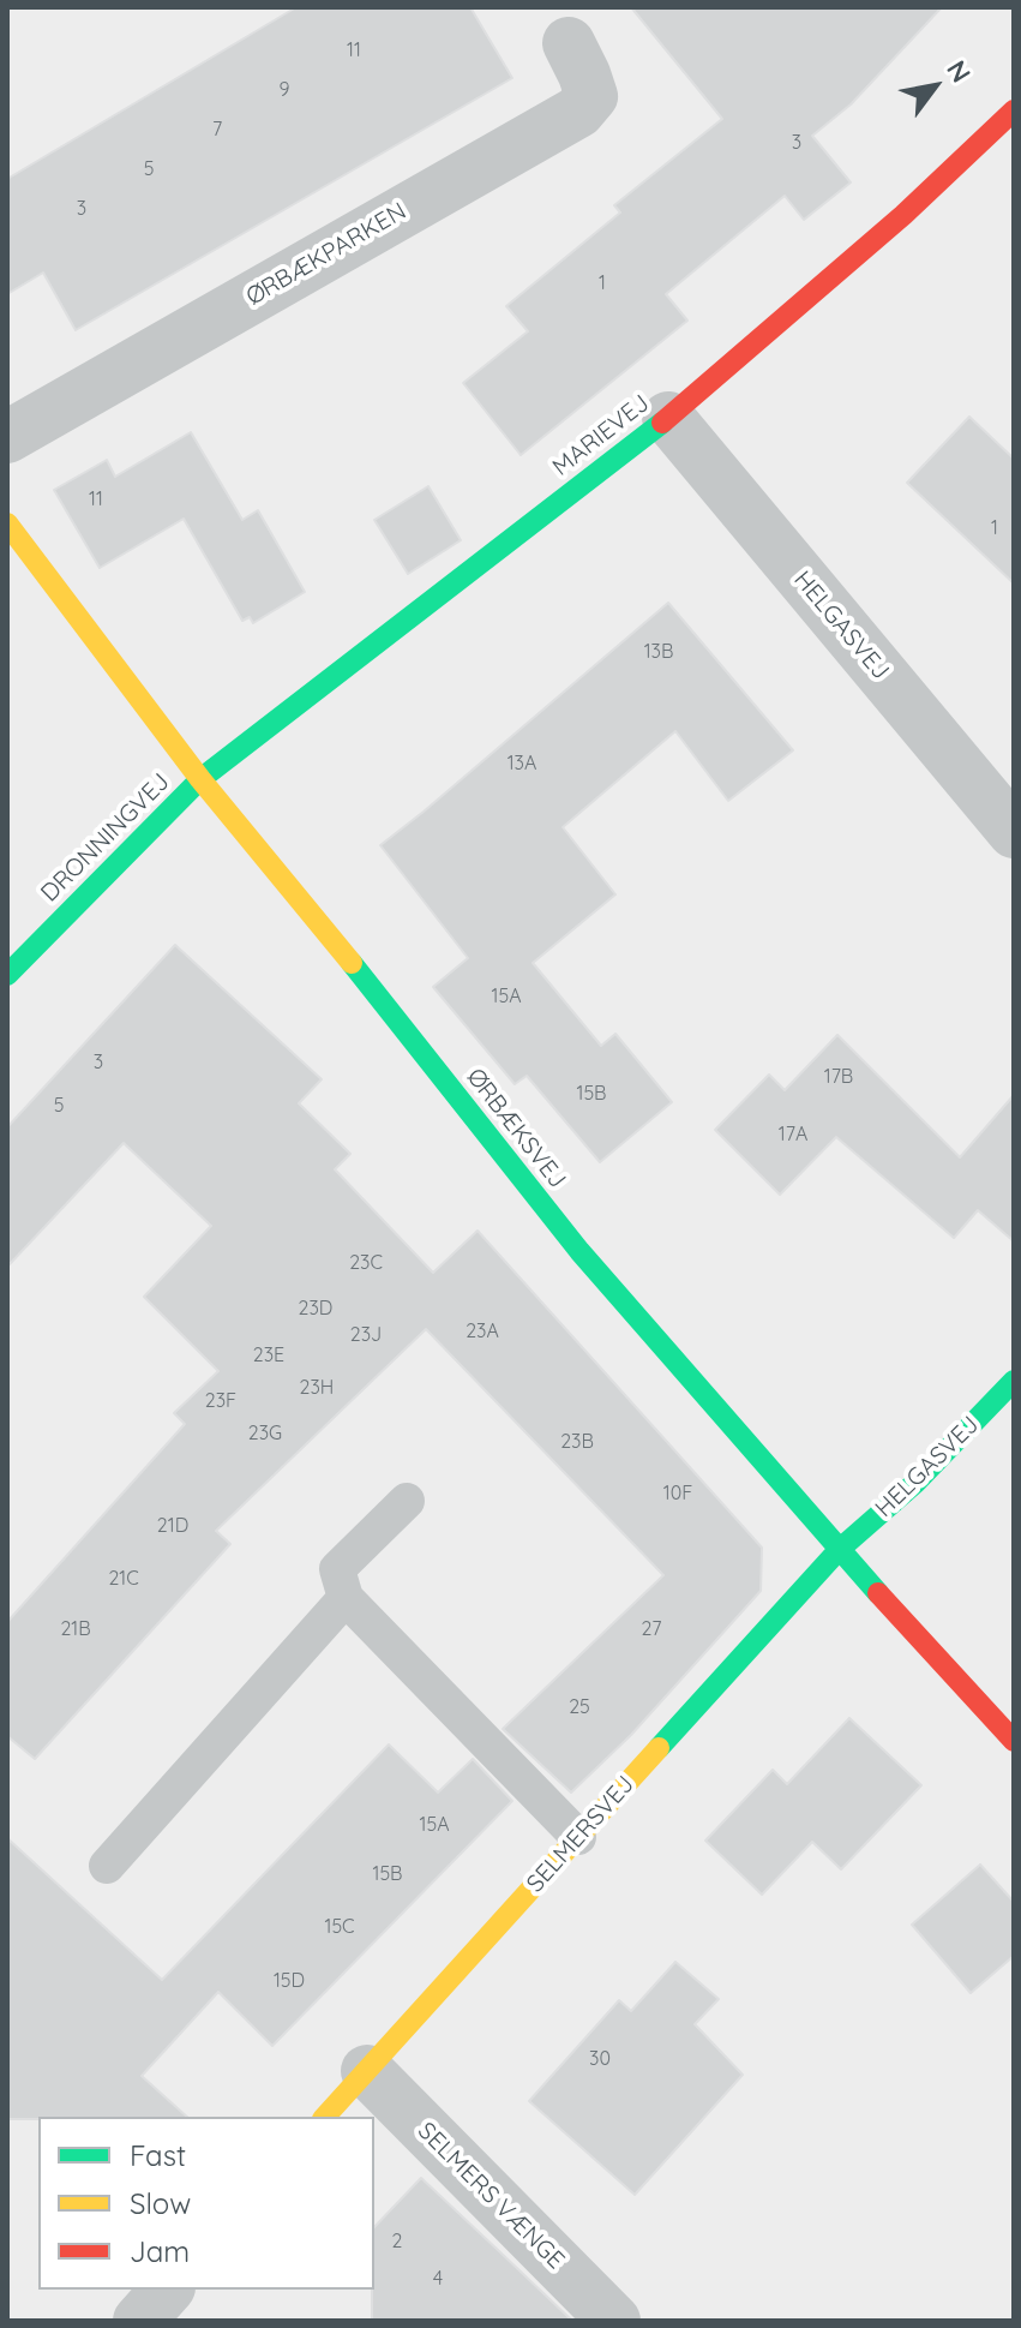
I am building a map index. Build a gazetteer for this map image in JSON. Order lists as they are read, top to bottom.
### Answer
{
  "streets": {
    "street": [
      "ØRBÆKPARKEN",
      "MARIEVEJ",
      "HELGASVEJ",
      "DRONNINGVEJ",
      "ØRBÆKSVEJ",
      "SELMERSVEJ",
      "SELMERS VÆNGE"
    ]
  },
  "crossings": [
    ["MARIEVEJ", "HELGASVEJ"],
    ["MARIEVEJ", "DRONNINGVEJ"],
    ["MARIEVEJ", "ØRBÆKSVEJ"],
    ["HELGASVEJ", "ØRBÆKSVEJ"],
    ["HELGASVEJ", "SELMERSVEJ"],
    ["DRONNINGVEJ", "ØRBÆKSVEJ"],
    ["ØRBÆKSVEJ", "SELMERSVEJ"],
    ["SELMERSVEJ", "SELMERS VÆNGE"]
  ],
  "house_numbers": [
    "11",
    "9",
    "7",
    "3",
    "5",
    "3",
    "1",
    "11",
    "1",
    "13B",
    "13A",
    "15A",
    "3",
    "17B",
    "15B",
    "5",
    "17A",
    "23C",
    "23D",
    "23A",
    "23J",
    "23E",
    "23H",
    "23F",
    "23G",
    "23B",
    "10F",
    "21D",
    "21C",
    "21B",
    "27",
    "25",
    "15A",
    "15B",
    "15C",
    "15D",
    "30",
    "2",
    "4"
  ],
  "legend": ["Fast", "Slow", "Jam"],
  "north": "top right"
}
